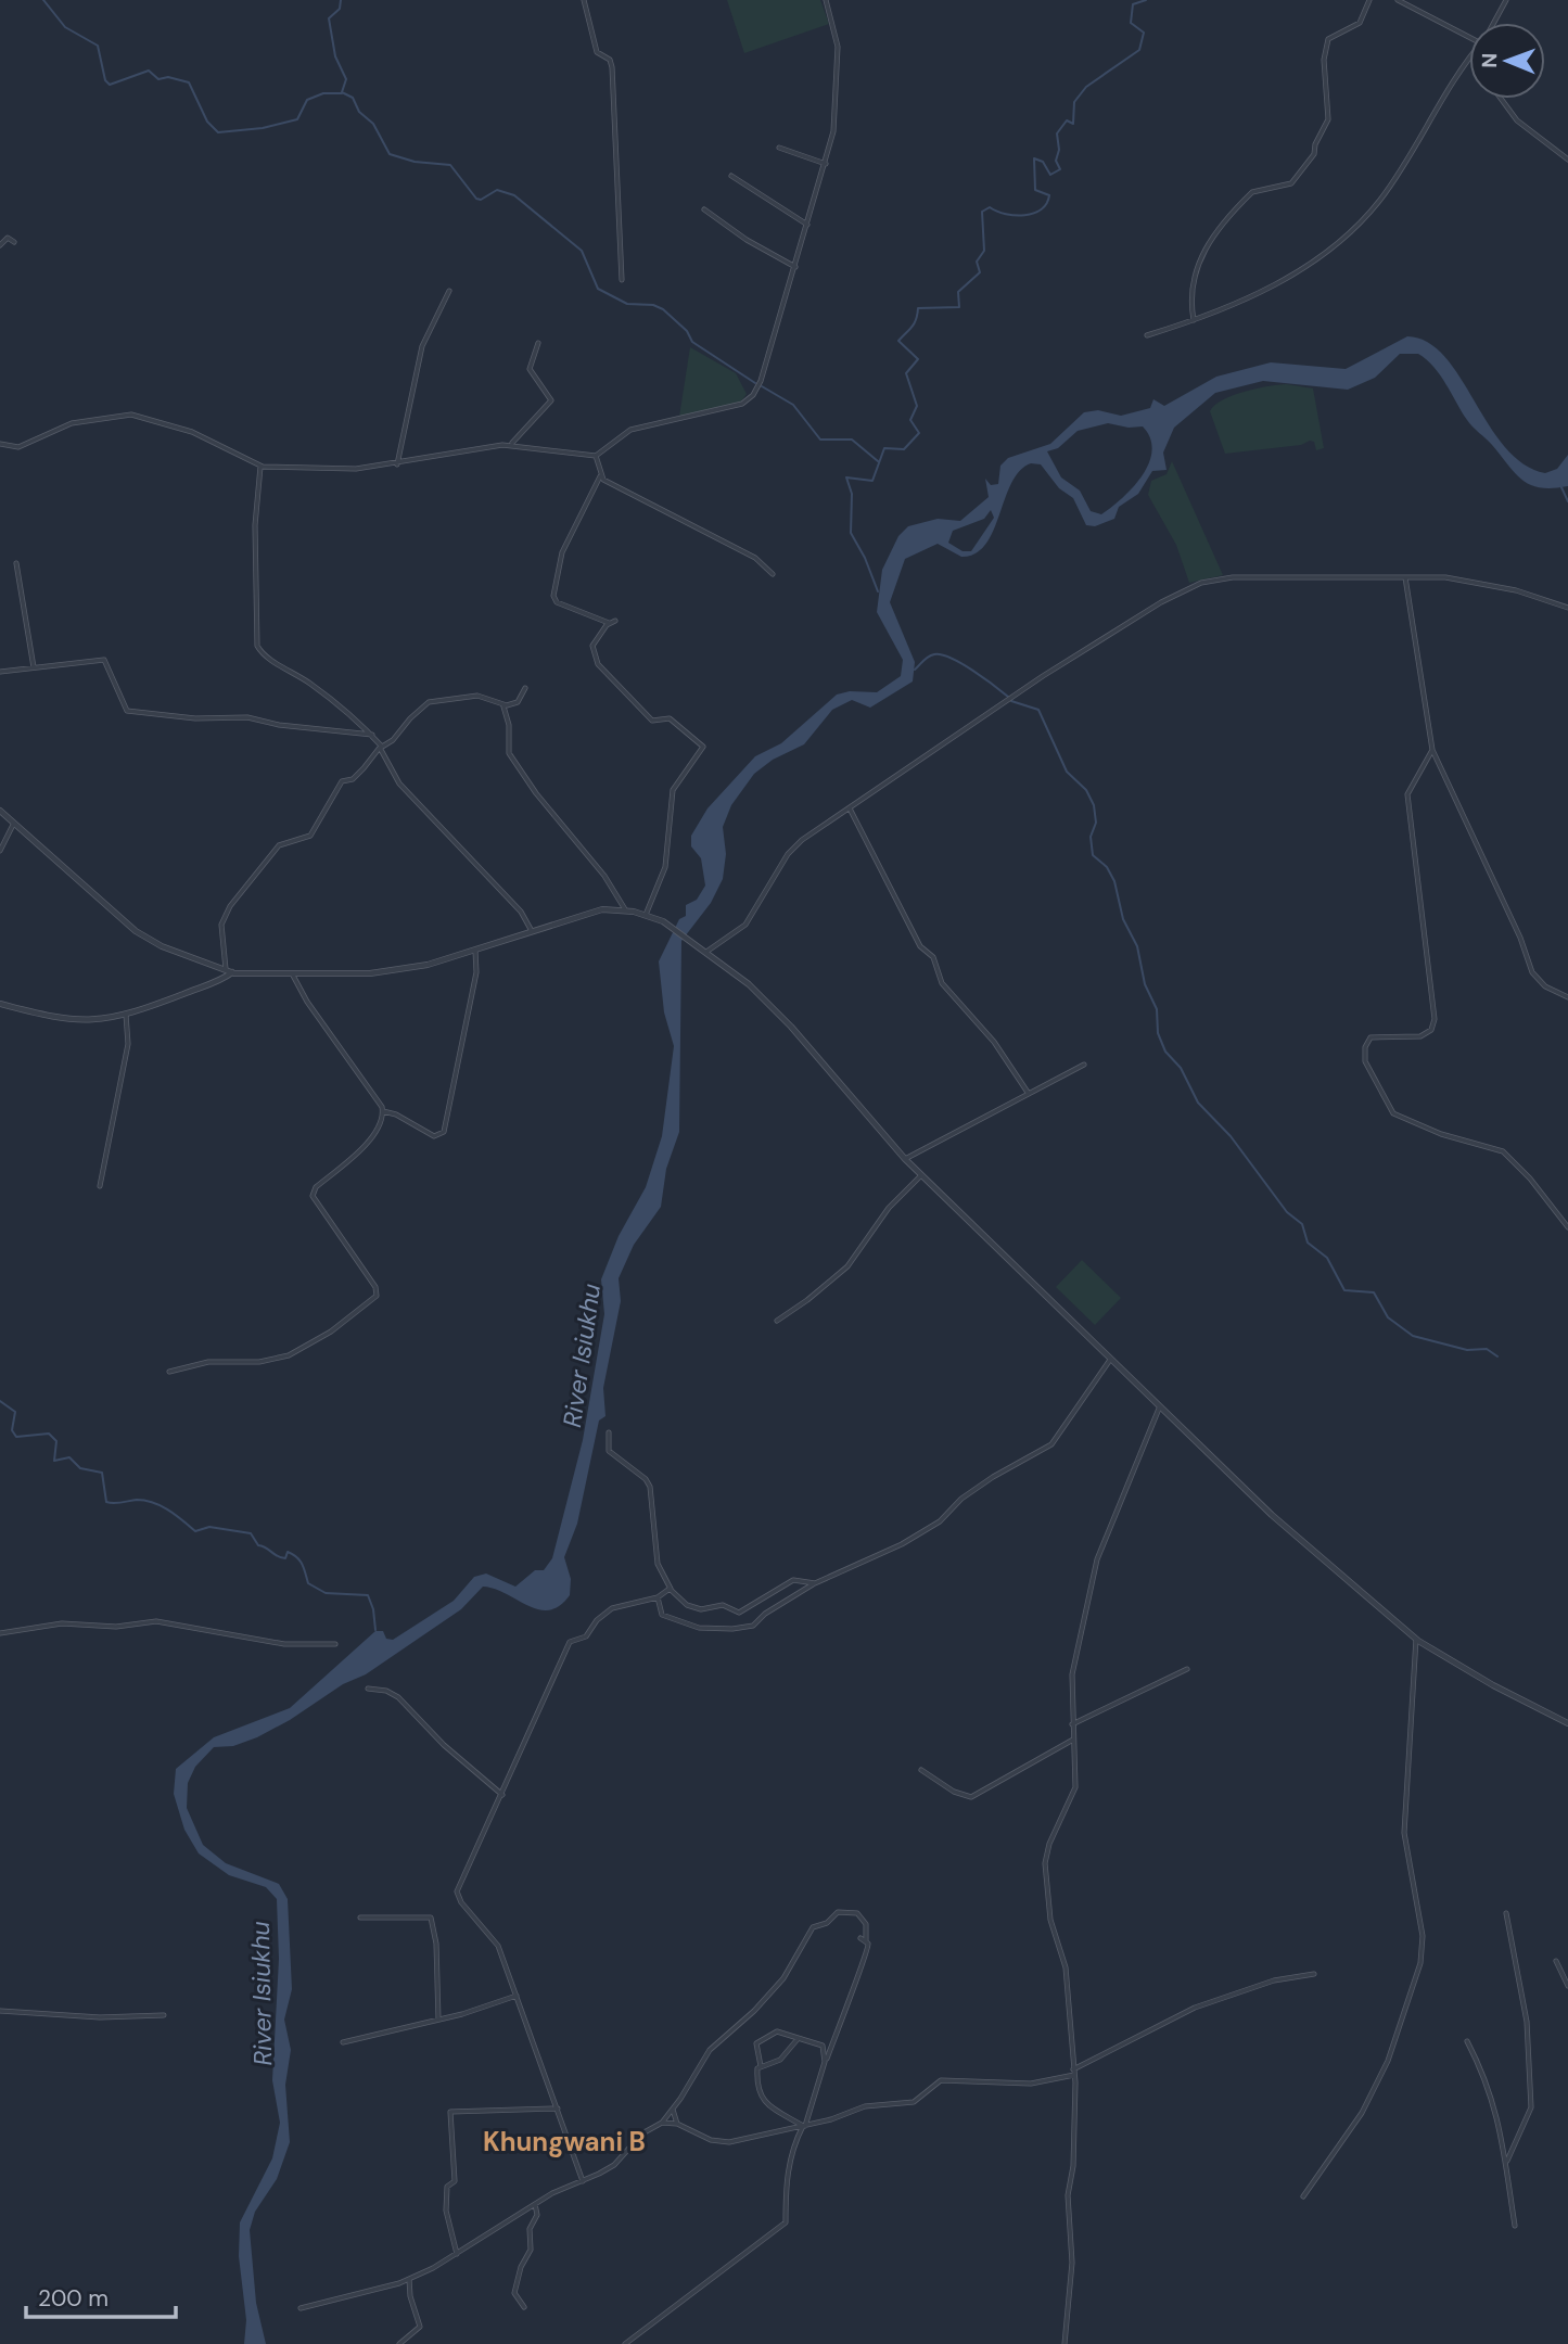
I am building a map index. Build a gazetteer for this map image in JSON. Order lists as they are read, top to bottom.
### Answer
{
  "districts": ["Khungwani B"],
  "water": ["River Isiukhu"],
  "scale_bar": "200 m",
  "north": "left"
}
